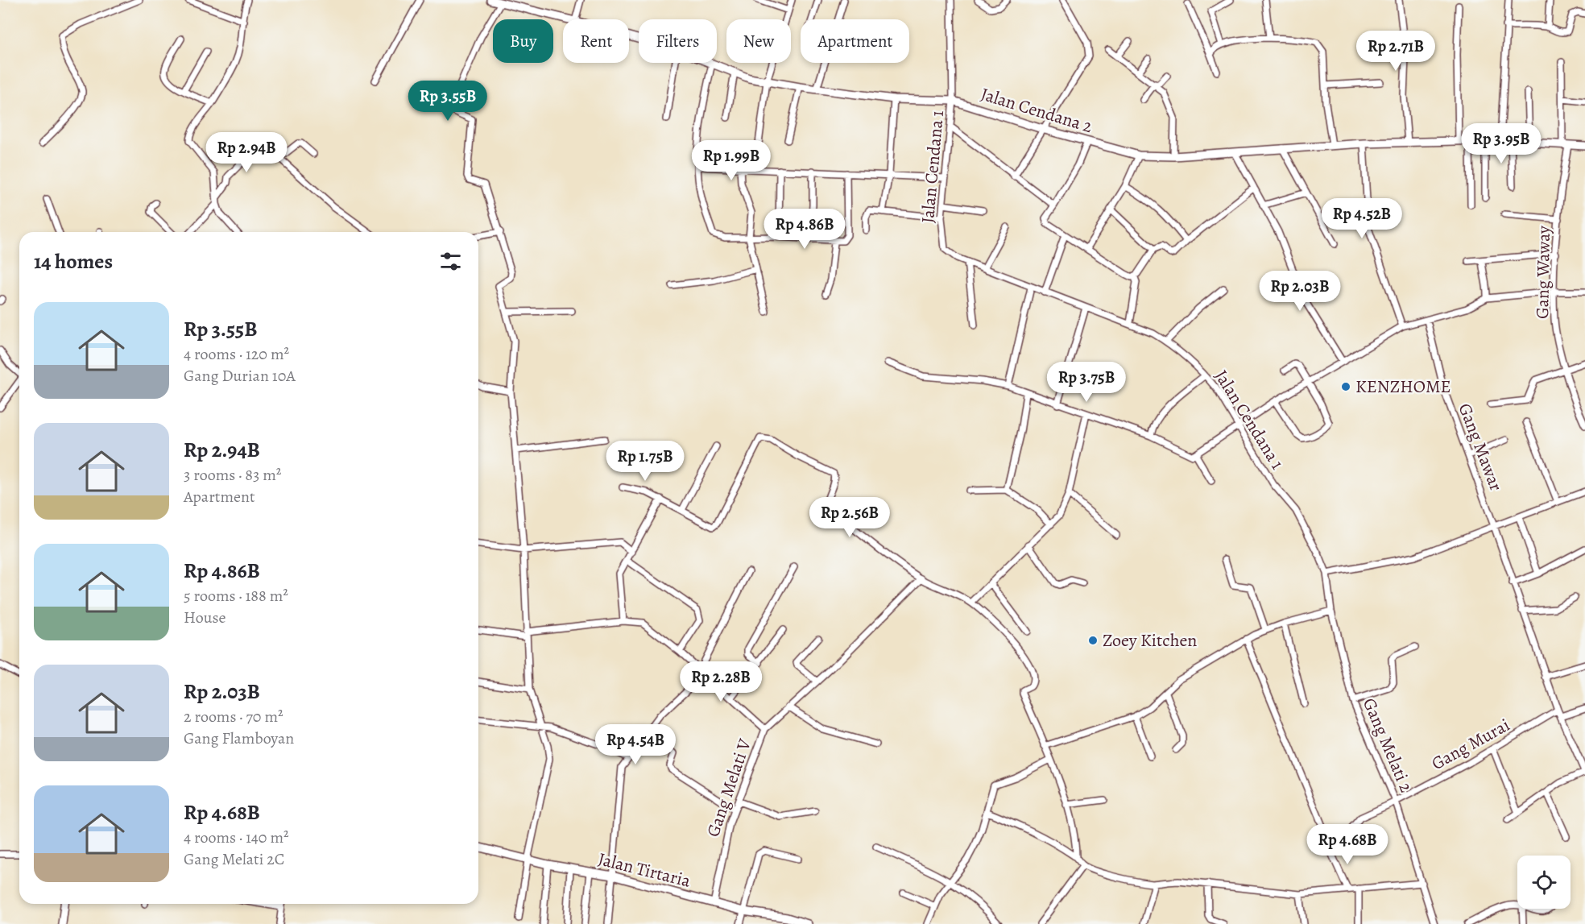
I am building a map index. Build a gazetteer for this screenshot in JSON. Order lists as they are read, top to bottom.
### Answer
{
  "streets": {
    "street": [
      "Jalan Cendana 2",
      "Jalan Cendana 1",
      "Gang Waway",
      "Gang Mawar",
      "Gang Murai",
      "Gang Melati 2",
      "Gang Melati V",
      "Jalan Tirtaria"
    ]
  },
  "crossings": [
    ["Jalan Cendana 2", "Jalan Cendana 1"],
    ["Jalan Cendana 2", "Gang Waway"],
    ["Jalan Cendana 1", "Gang Melati 2"],
    ["Gang Mawar", "Gang Murai"],
    ["Gang Murai", "Gang Melati 2"],
    ["Gang Melati V", "Jalan Tirtaria"]
  ],
  "places": ["KENZHOME", "Zoey Kitchen"],
  "page": {
    "chip": [
      "Buy",
      "Rent",
      "Filters",
      "New",
      "Apartment"
    ],
    "price": [
      "Rp 2.71B",
      "Rp 3.55B",
      "Rp 3.95B",
      "Rp 2.94B",
      "Rp 1.99B",
      "Rp 4.52B",
      "Rp 4.86B",
      "Rp 2.03B",
      "Rp 3.75B",
      "Rp 1.75B",
      "Rp 2.56B",
      "Rp 2.28B",
      "Rp 4.54B",
      "Rp 4.68B"
    ],
    "heading": "14 homes",
    "list": [
      {
        "name": "Rp 3.55B",
        "note": "4 rooms · 120 m² · Gang Durian 10A"
      },
      {
        "name": "Rp 2.94B",
        "note": "3 rooms · 83 m² · Apartment"
      },
      {
        "name": "Rp 4.86B",
        "note": "5 rooms · 188 m² · House"
      },
      {
        "name": "Rp 2.03B",
        "note": "2 rooms · 70 m² · Gang Flamboyan"
      },
      {
        "name": "Rp 4.68B",
        "note": "4 rooms · 140 m² · Gang Melati 2C"
      }
    ]
  }
}
